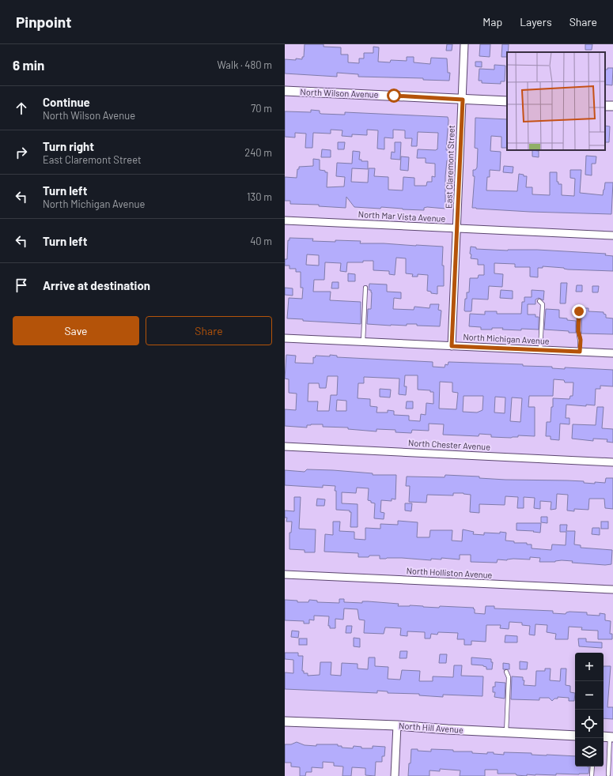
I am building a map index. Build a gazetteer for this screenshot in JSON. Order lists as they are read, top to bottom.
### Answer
{
  "streets": {
    "street": [
      "North Wilson Avenue",
      "East Claremont Street",
      "North Mar Vista Avenue",
      "North Michigan Avenue",
      "North Chester Avenue",
      "North Holliston Avenue",
      "North Hill Avenue"
    ]
  },
  "crossings": [
    ["North Wilson Avenue", "East Claremont Street"],
    ["East Claremont Street", "North Mar Vista Avenue"],
    ["East Claremont Street", "North Michigan Avenue"]
  ],
  "page": {
    "header": "Pinpoint",
    "nav": ["Map", "Layers", "Share"],
    "heading": ["6 min", "Walk · 480 m"],
    "list": [
      ["Continue", "North Wilson Avenue", "70 m"],
      ["Turn right", "East Claremont Street", "240 m"],
      ["Turn left", "North Michigan Avenue", "130 m"],
      ["Turn left", "40 m"],
      "Arrive at destination"
    ],
    "buttons": ["Save", "Share"],
    "map_buttons": ["+", "−"]
  }
}
